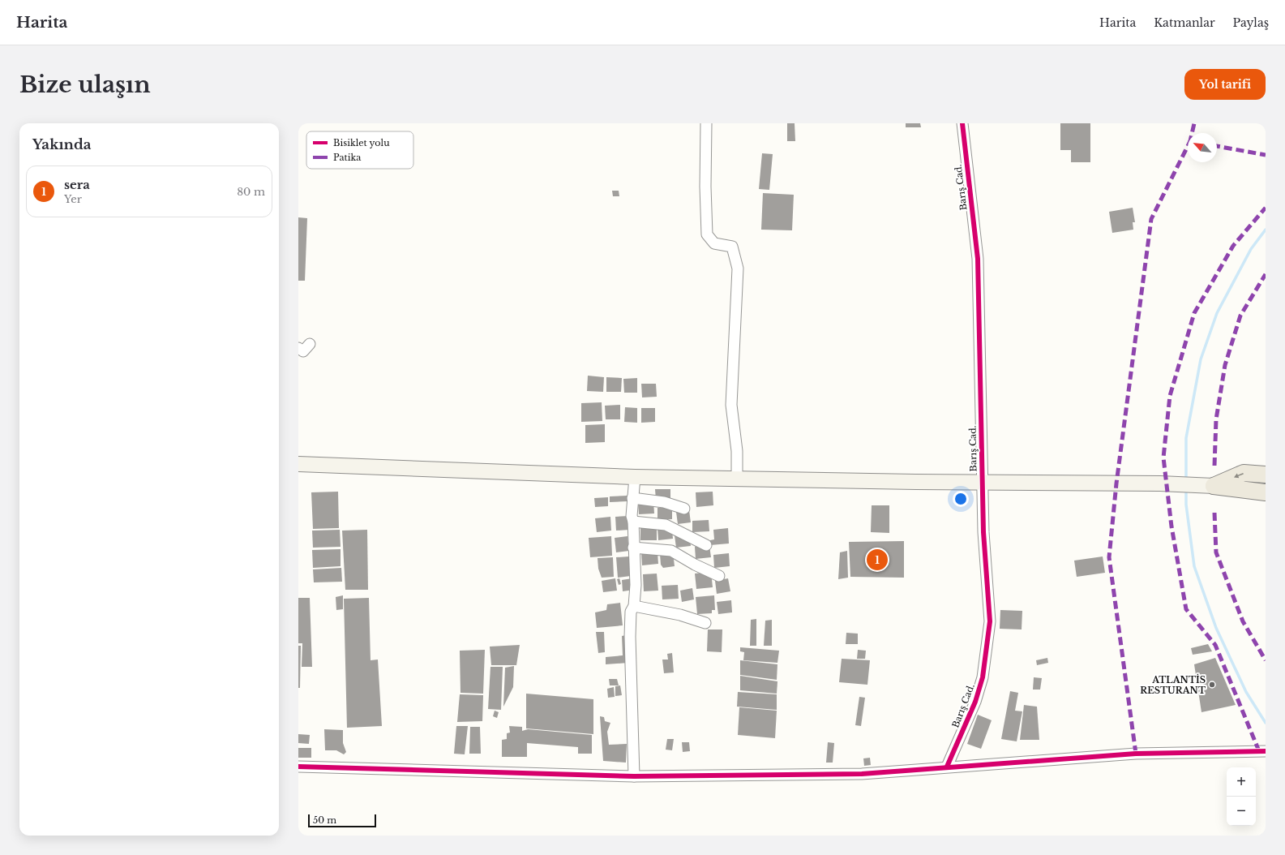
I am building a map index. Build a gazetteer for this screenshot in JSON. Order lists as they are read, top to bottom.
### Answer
{
  "streets": {
    "street": ["Barış Cad."]
  },
  "places": ["ATLANTİS RESTURANT"],
  "legend": ["Bisiklet yolu", "Patika"],
  "scale_bar": "50 m",
  "north": "top left",
  "page": {
    "header": "Harita",
    "nav": ["Harita", "Katmanlar", "Paylaş"],
    "buttons": "Yol tarifi",
    "title": "Bize ulaşın",
    "heading": "Yakında",
    "list": [
      {
        "mark": "1",
        "name": "sera",
        "note": "Yer",
        "value": "80 m"
      }
    ],
    "pins": "1",
    "map_buttons": ["+", "−"],
    "scale": "50 m"
  }
}
